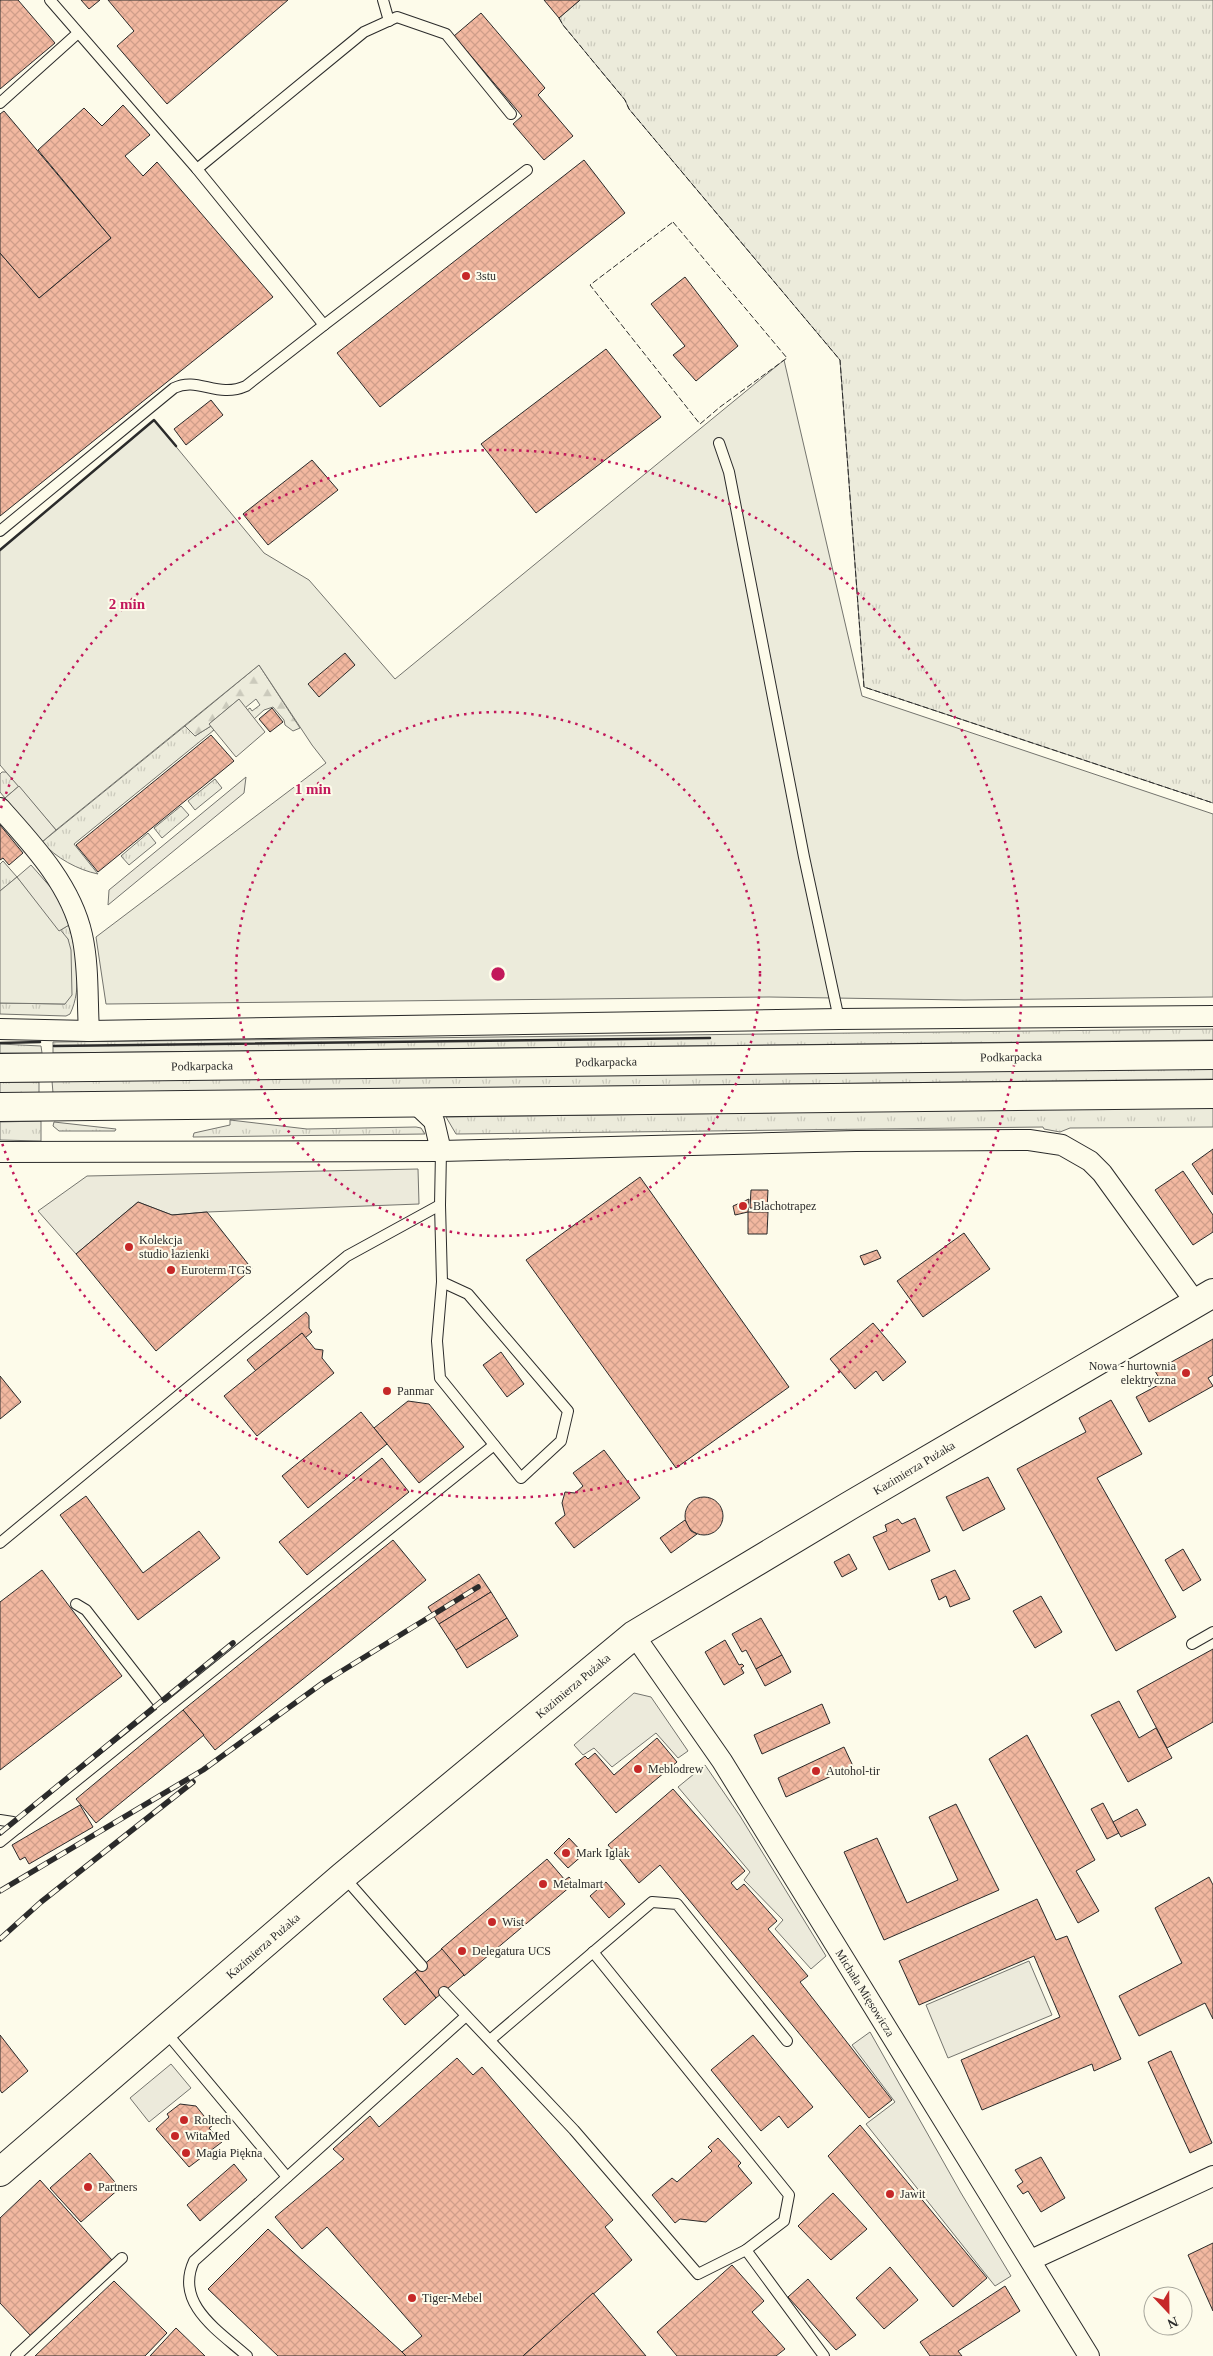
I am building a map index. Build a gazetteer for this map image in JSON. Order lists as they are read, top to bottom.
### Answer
{
  "streets": {
    "main road": ["Podkarpacka", "Kazimierza Pużaka"],
    "street": ["Michała Mięsowicza"]
  },
  "crossings": [
    ["Kazimierza Pużaka", "Michała Mięsowicza"]
  ],
  "places": [
    "3stu",
    "Blachotrapez",
    "Kolekcja studio łazienki",
    "Euroterm TGS",
    "Nowa - hurtownia elektryczna",
    "Panmar",
    "Meblodrew",
    "Autohol-tir",
    "Mark Iglak",
    "Metalmart",
    "Wist",
    "Delegatura UCS",
    "Roltech",
    "WitaMed",
    "Magia Piękna",
    "Partners",
    "Jawit",
    "Tiger-Mebel"
  ],
  "north": "bottom",
  "rings": ["2 min", "1 min"]
}
